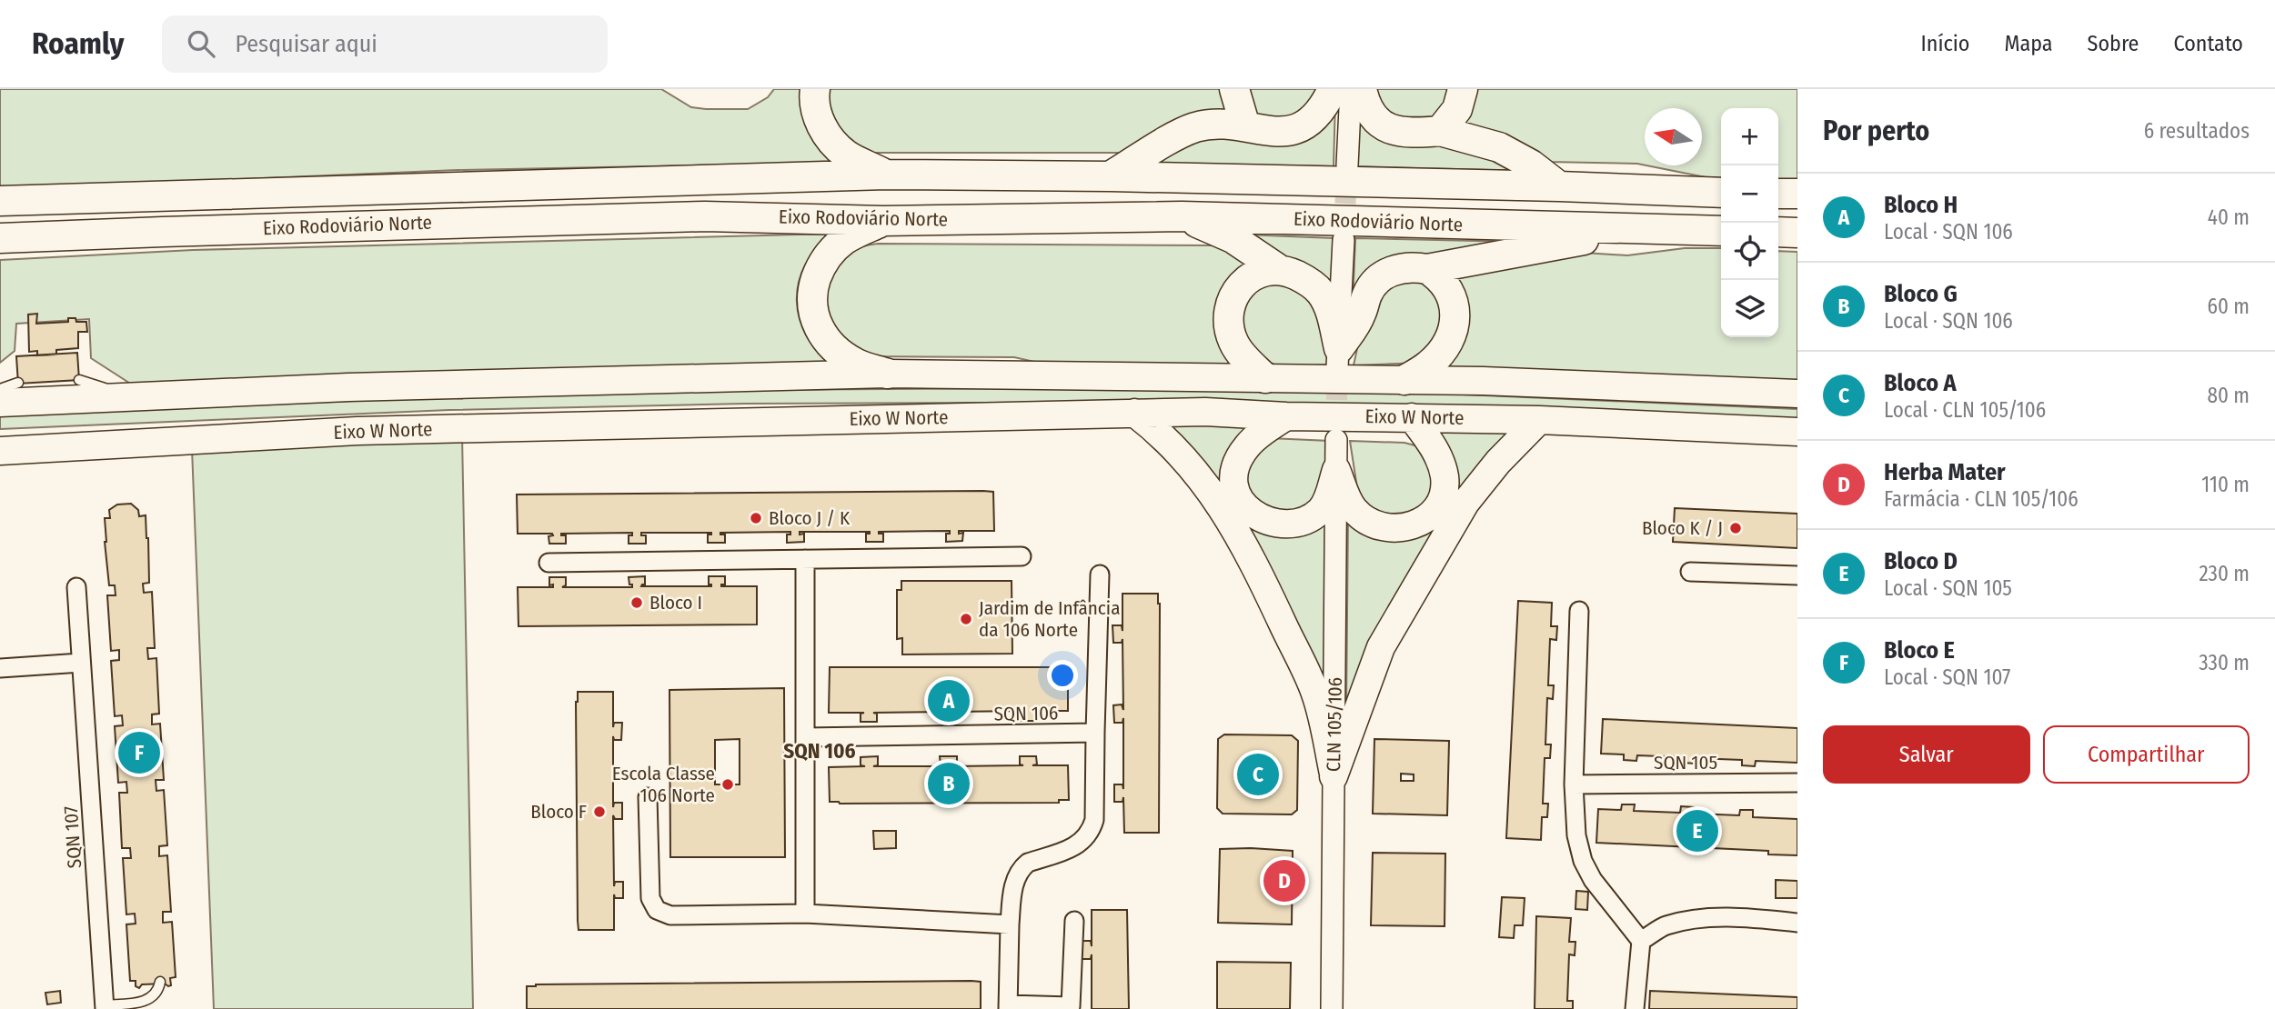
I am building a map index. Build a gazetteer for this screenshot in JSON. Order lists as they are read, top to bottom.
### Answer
{
  "streets": {
    "highway": ["Eixo Rodoviário Norte"],
    "main road": ["Eixo W Norte"],
    "street": [
      "SQN 106",
      "CLN 105/106",
      "SQN 105",
      "SQN 107"
    ]
  },
  "districts": ["SQN 106"],
  "places": [
    "Bloco J / K",
    "Bloco K / J",
    "Bloco I",
    "Jardim de Infância da 106 Norte",
    "Escola Classe 106 Norte",
    "Bloco F"
  ],
  "north": "left",
  "page": {
    "header": "Roamly",
    "search": "Pesquisar aqui",
    "nav": [
      "Início",
      "Mapa",
      "Sobre",
      "Contato"
    ],
    "heading": ["Por perto", "6 resultados"],
    "map_buttons": ["+", "−"],
    "list": [
      {
        "mark": "A",
        "name": "Bloco H",
        "note": "Local · SQN 106",
        "value": "40 m"
      },
      {
        "mark": "B",
        "name": "Bloco G",
        "note": "Local · SQN 106",
        "value": "60 m"
      },
      {
        "mark": "C",
        "name": "Bloco A",
        "note": "Local · CLN 105/106",
        "value": "80 m"
      },
      {
        "mark": "D",
        "name": "Herba Mater",
        "note": "Farmácia · CLN 105/106",
        "value": "110 m"
      },
      {
        "mark": "E",
        "name": "Bloco D",
        "note": "Local · SQN 105",
        "value": "230 m"
      },
      {
        "mark": "F",
        "name": "Bloco E",
        "note": "Local · SQN 107",
        "value": "330 m"
      }
    ],
    "pins": [
      "A",
      "F",
      "C",
      "B",
      "E",
      "D"
    ],
    "buttons": ["Salvar", "Compartilhar"]
  }
}
